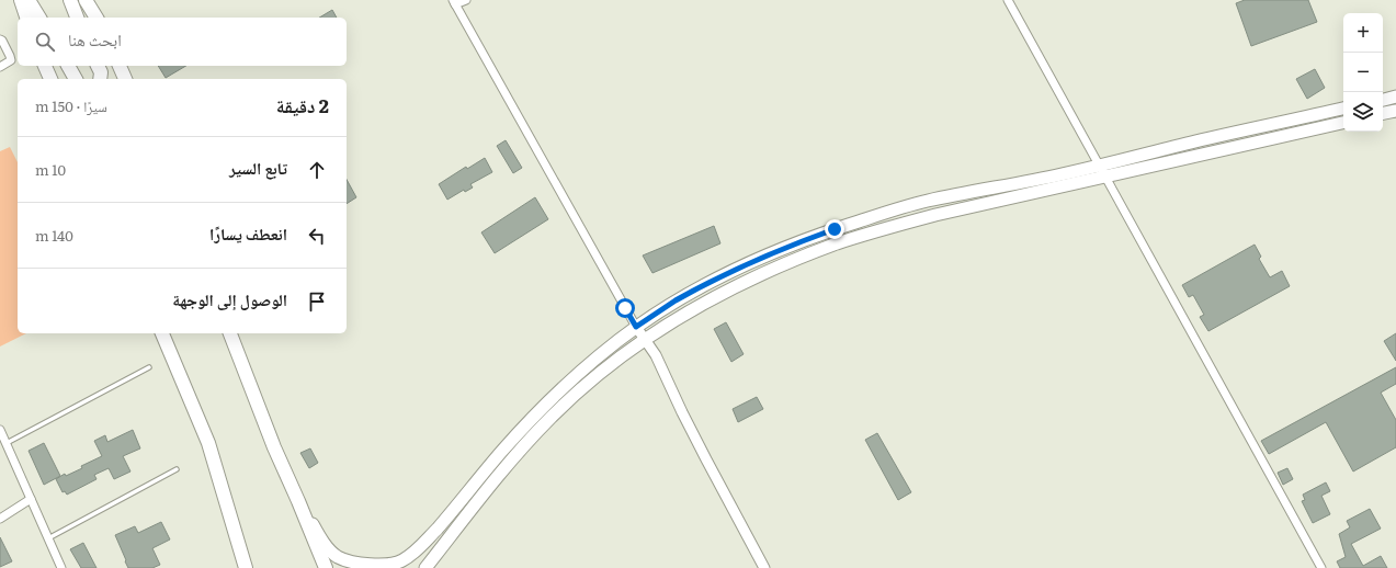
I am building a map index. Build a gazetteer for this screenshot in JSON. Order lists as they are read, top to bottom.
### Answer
{
  "page": {
    "map_buttons": ["+", "−"],
    "search": "ابحث هنا",
    "heading": ["2 دقيقة", "سيرًا · 150 m"],
    "list": [
      ["تابع السير", "10 m"],
      ["انعطف يسارًا", "140 m"],
      "الوصول إلى الوجهة"
    ]
  }
}
